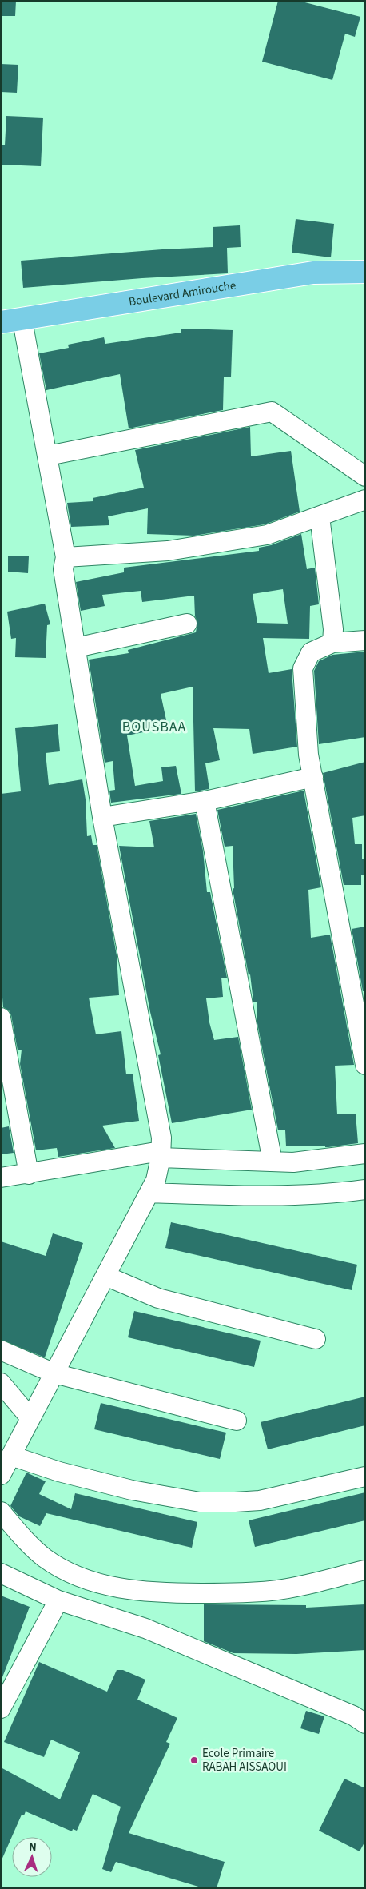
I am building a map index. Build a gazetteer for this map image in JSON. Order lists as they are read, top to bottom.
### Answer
{
  "streets": {
    "main road": ["Boulevard Amirouche"]
  },
  "districts": ["BOUSBAA"],
  "places": ["Ecole Primaire RABAH AISSAOUI"],
  "north": "top"
}
